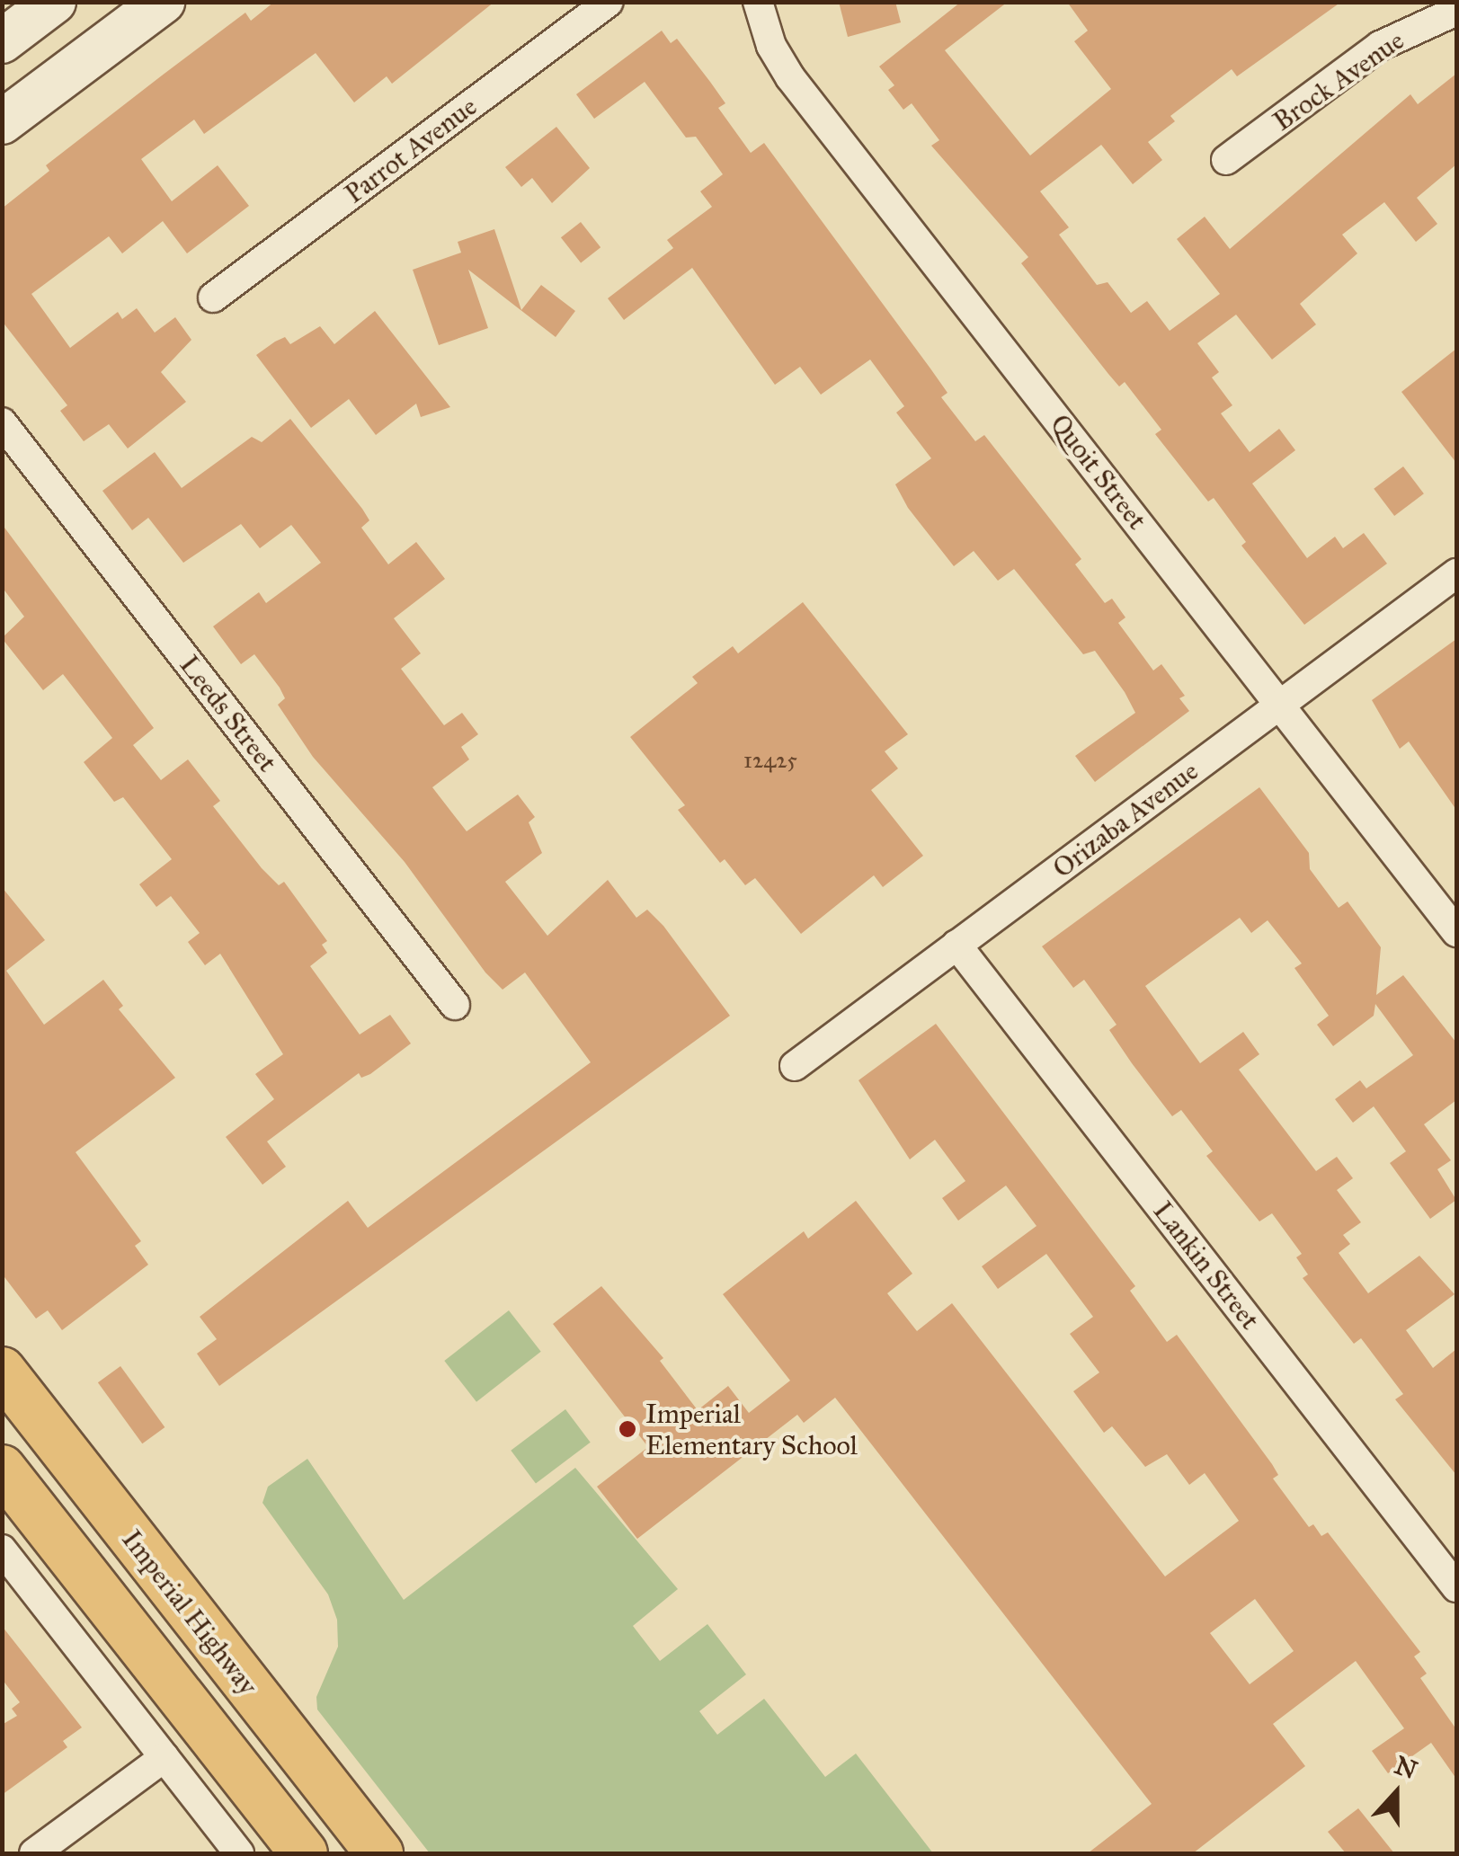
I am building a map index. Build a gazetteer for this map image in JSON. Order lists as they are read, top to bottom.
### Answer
{
  "streets": {
    "main road": ["Imperial Highway"],
    "street": [
      "Brock Avenue",
      "Parrot Avenue",
      "Quoit Street",
      "Leeds Street",
      "Orizaba Avenue",
      "Lankin Street"
    ]
  },
  "crossings": [
    ["Quoit Street", "Orizaba Avenue"],
    ["Orizaba Avenue", "Lankin Street"]
  ],
  "places": ["Imperial Elementary School"],
  "house_numbers": ["12425"],
  "north": "top"
}
